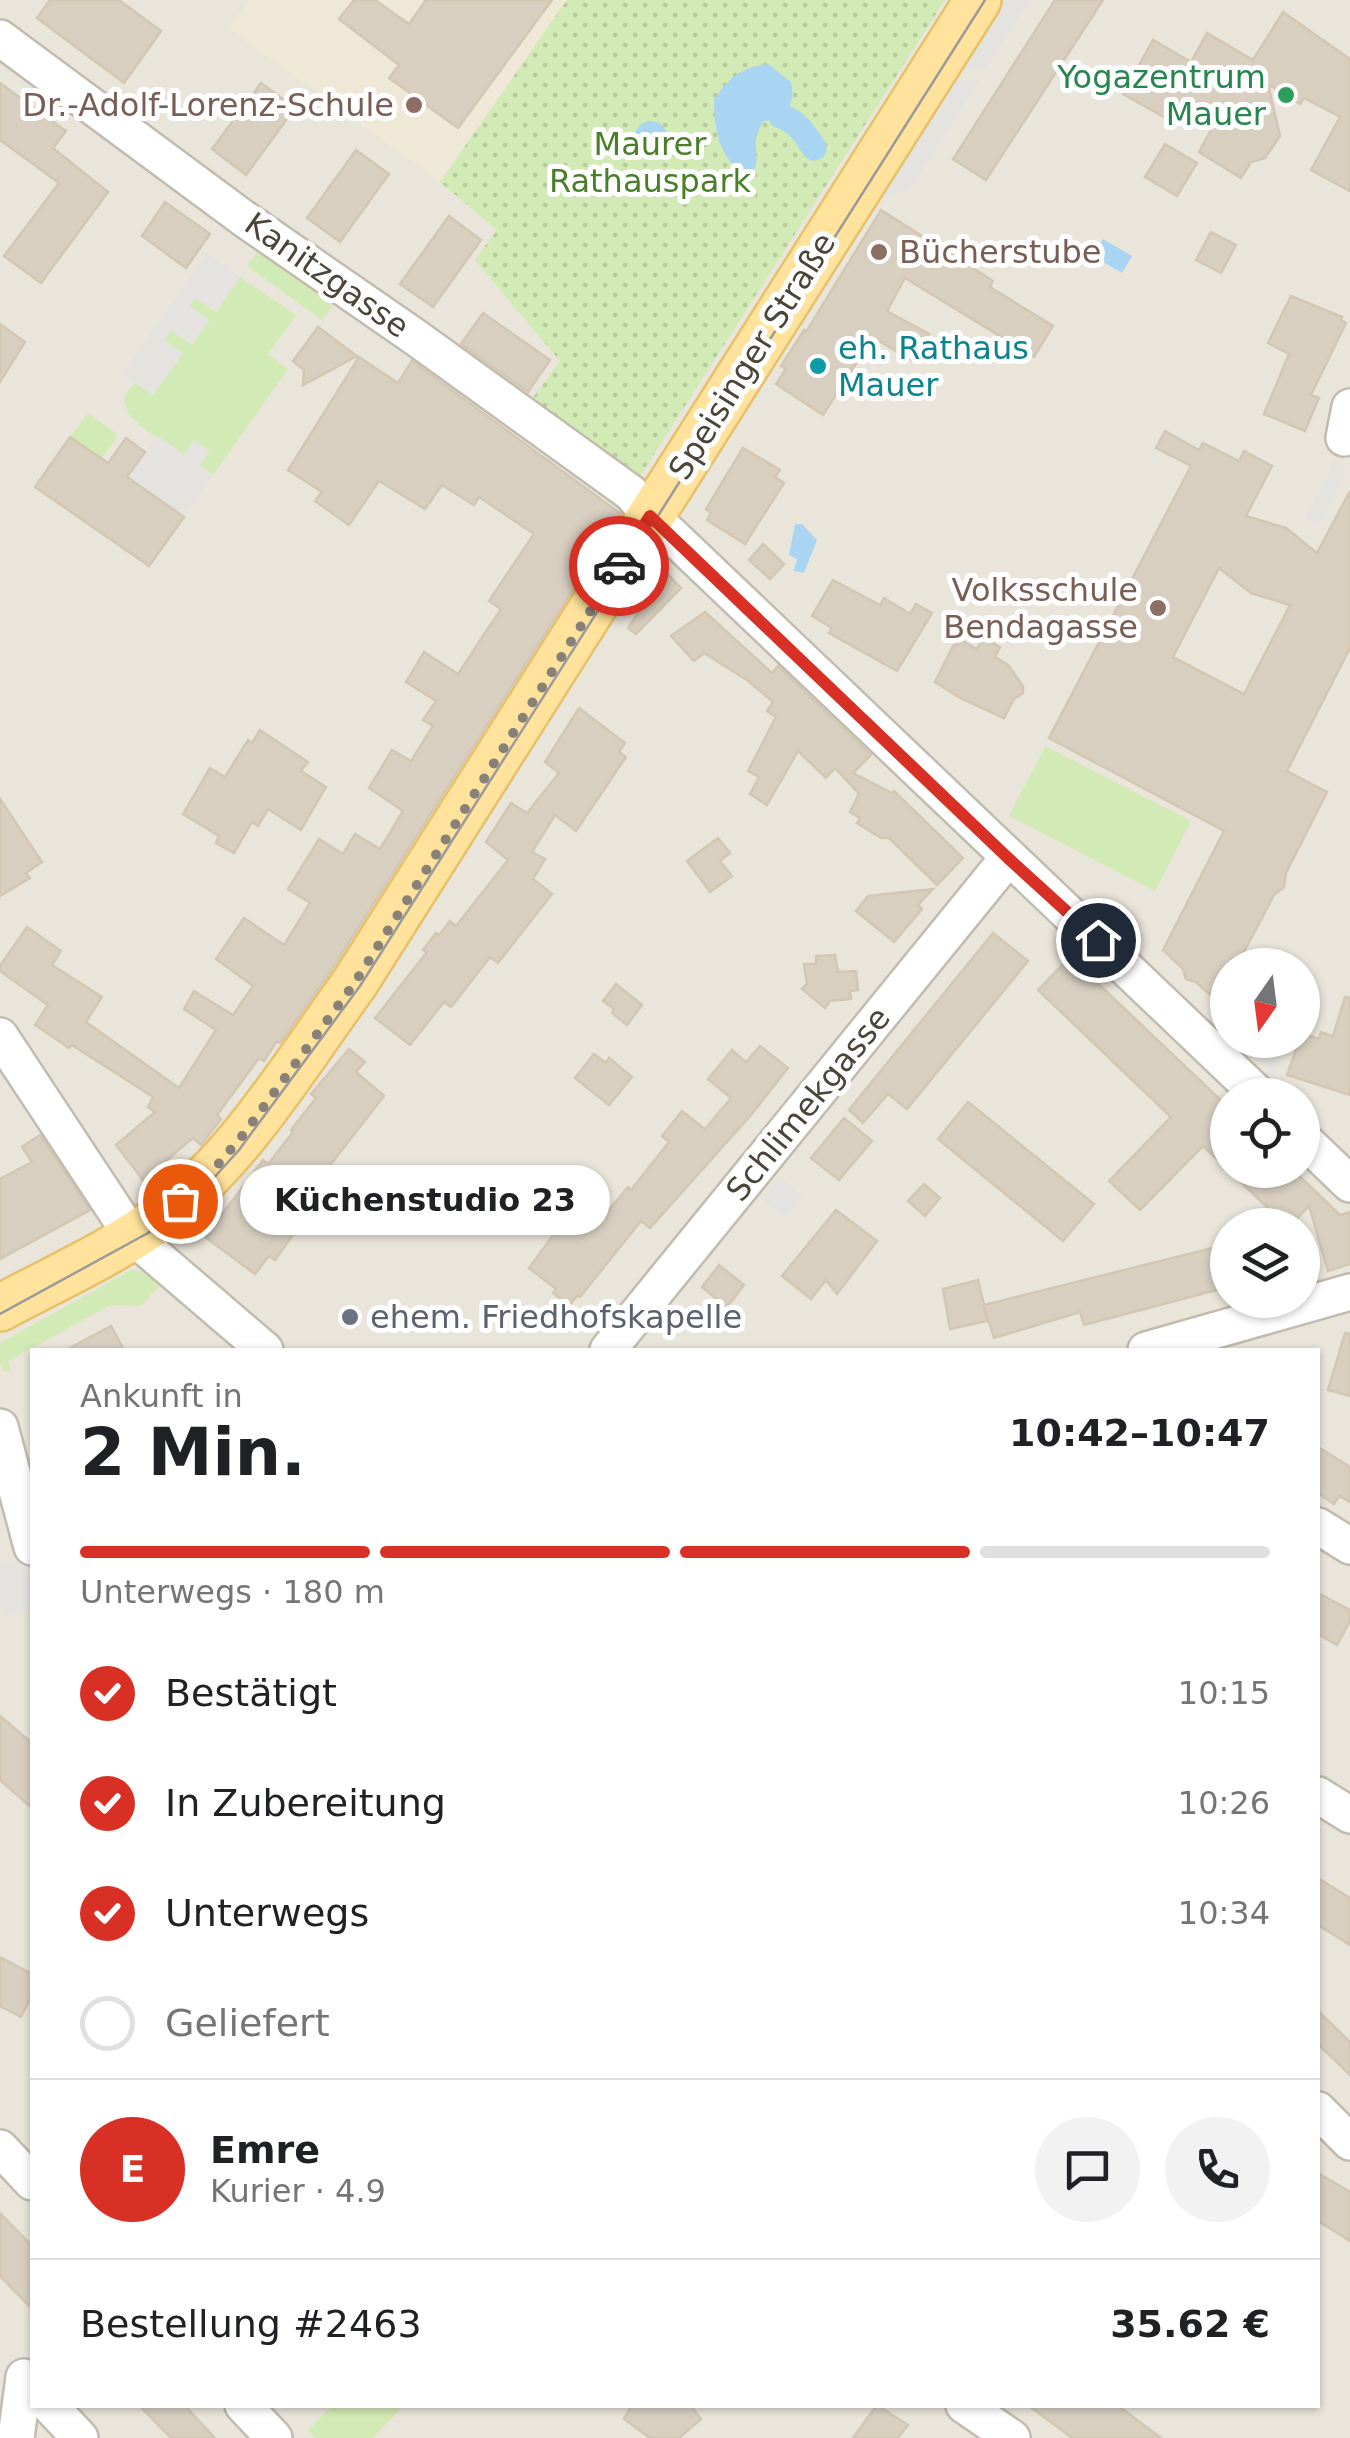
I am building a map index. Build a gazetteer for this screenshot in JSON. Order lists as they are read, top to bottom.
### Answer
{
  "streets": {
    "main road": ["Speisinger Straße"],
    "street": ["Kanitzgasse", "Schlimekgasse"]
  },
  "crossings": [
    ["Kanitzgasse", "Speisinger Straße"],
    ["Kanitzgasse", "Schlimekgasse"]
  ],
  "parks": ["Maurer Rathauspark"],
  "places": [
    "Yogazentrum Mauer",
    "Dr.-Adolf-Lorenz-Schule",
    "Bücherstube",
    "eh. Rathaus Mauer",
    "Volksschule Bendagasse",
    "Küchenstudio 23",
    "ehem. Friedhofskapelle"
  ],
  "north": "bottom",
  "page": {
    "bubble": "Küchenstudio 23",
    "heading": ["2 Min.", "Ankunft in", "10:42–10:47"],
    "panel": [
      "Emre",
      "Kurier · 4.9",
      "Bestellung #2463",
      "35.62 €"
    ],
    "bar": "Unterwegs · 180 m",
    "list": [
      ["Bestätigt", "10:15"],
      ["In Zubereitung", "10:26"],
      ["Unterwegs", "10:34"],
      "Geliefert"
    ],
    "round": "E"
  }
}
